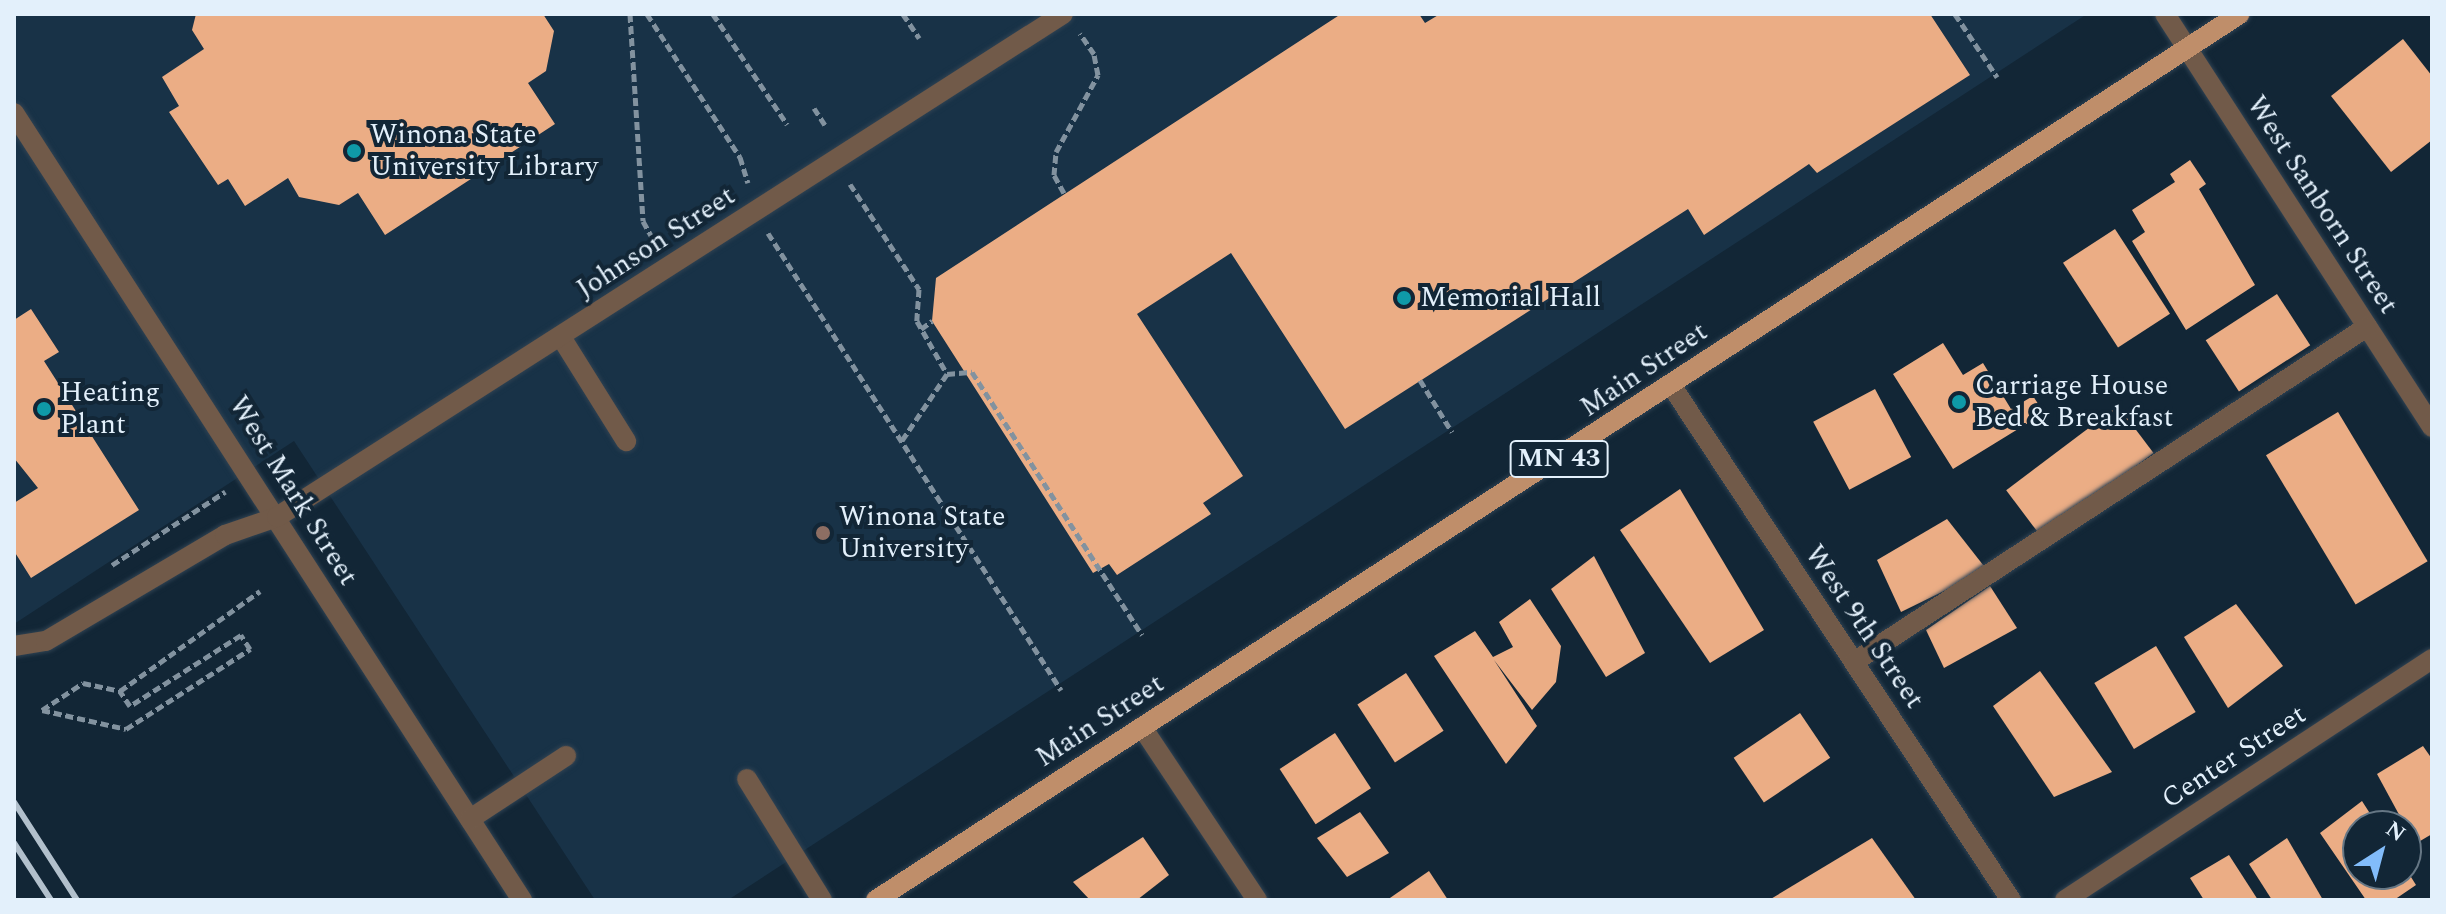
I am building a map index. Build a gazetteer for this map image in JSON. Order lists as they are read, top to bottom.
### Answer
{
  "streets": {
    "main road": ["Main Street", "MN 43"],
    "street": [
      "West Sanborn Street",
      "Johnson Street",
      "West Mark Street",
      "West 9th Street",
      "Center Street"
    ]
  },
  "crossings": [
    ["West Sanborn Street", "Main Street"],
    ["Johnson Street", "West Mark Street"],
    ["Main Street", "West 9th Street"]
  ],
  "places": [
    "Winona State University Library",
    "Memorial Hall",
    "Carriage House Bed & Breakfast",
    "Heating Plant",
    "Winona State University"
  ],
  "north": "top right"
}
